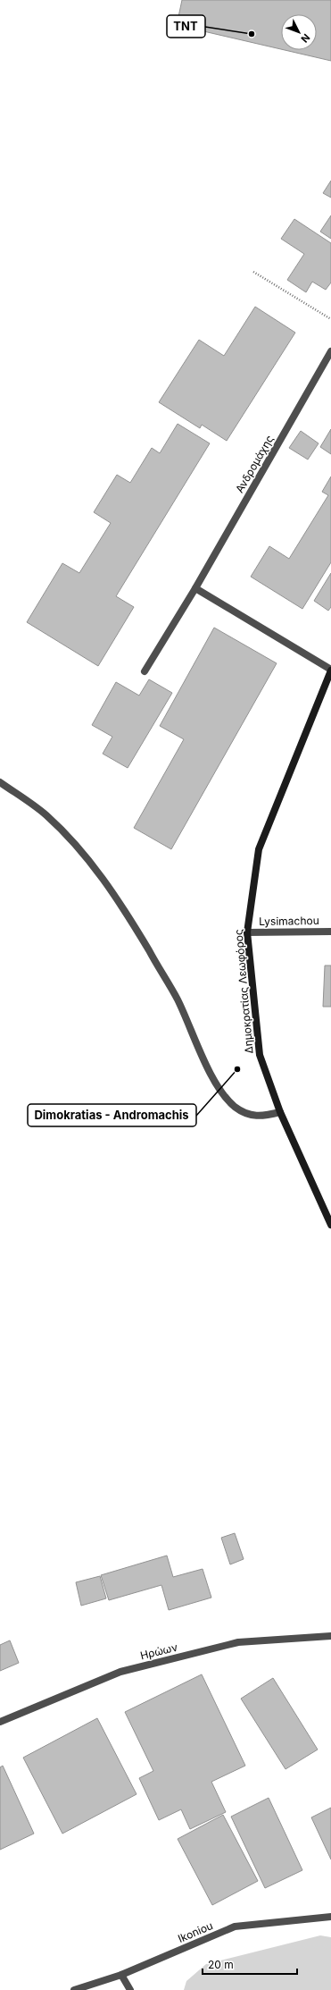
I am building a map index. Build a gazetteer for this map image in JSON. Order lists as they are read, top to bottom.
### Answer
{
  "streets": {
    "street": [
      "Ανδρομάχης",
      "Lysimachou",
      "Δημοκρατίας Λεωφόρος",
      "Ηρώων",
      "Ikoniou"
    ]
  },
  "crossings": [
    ["Lysimachou", "Δημοκρατίας Λεωφόρος"]
  ],
  "places": ["TNT", "Dimokratias - Andromachis"],
  "scale_bar": "20 m",
  "north": "bottom right"
}
